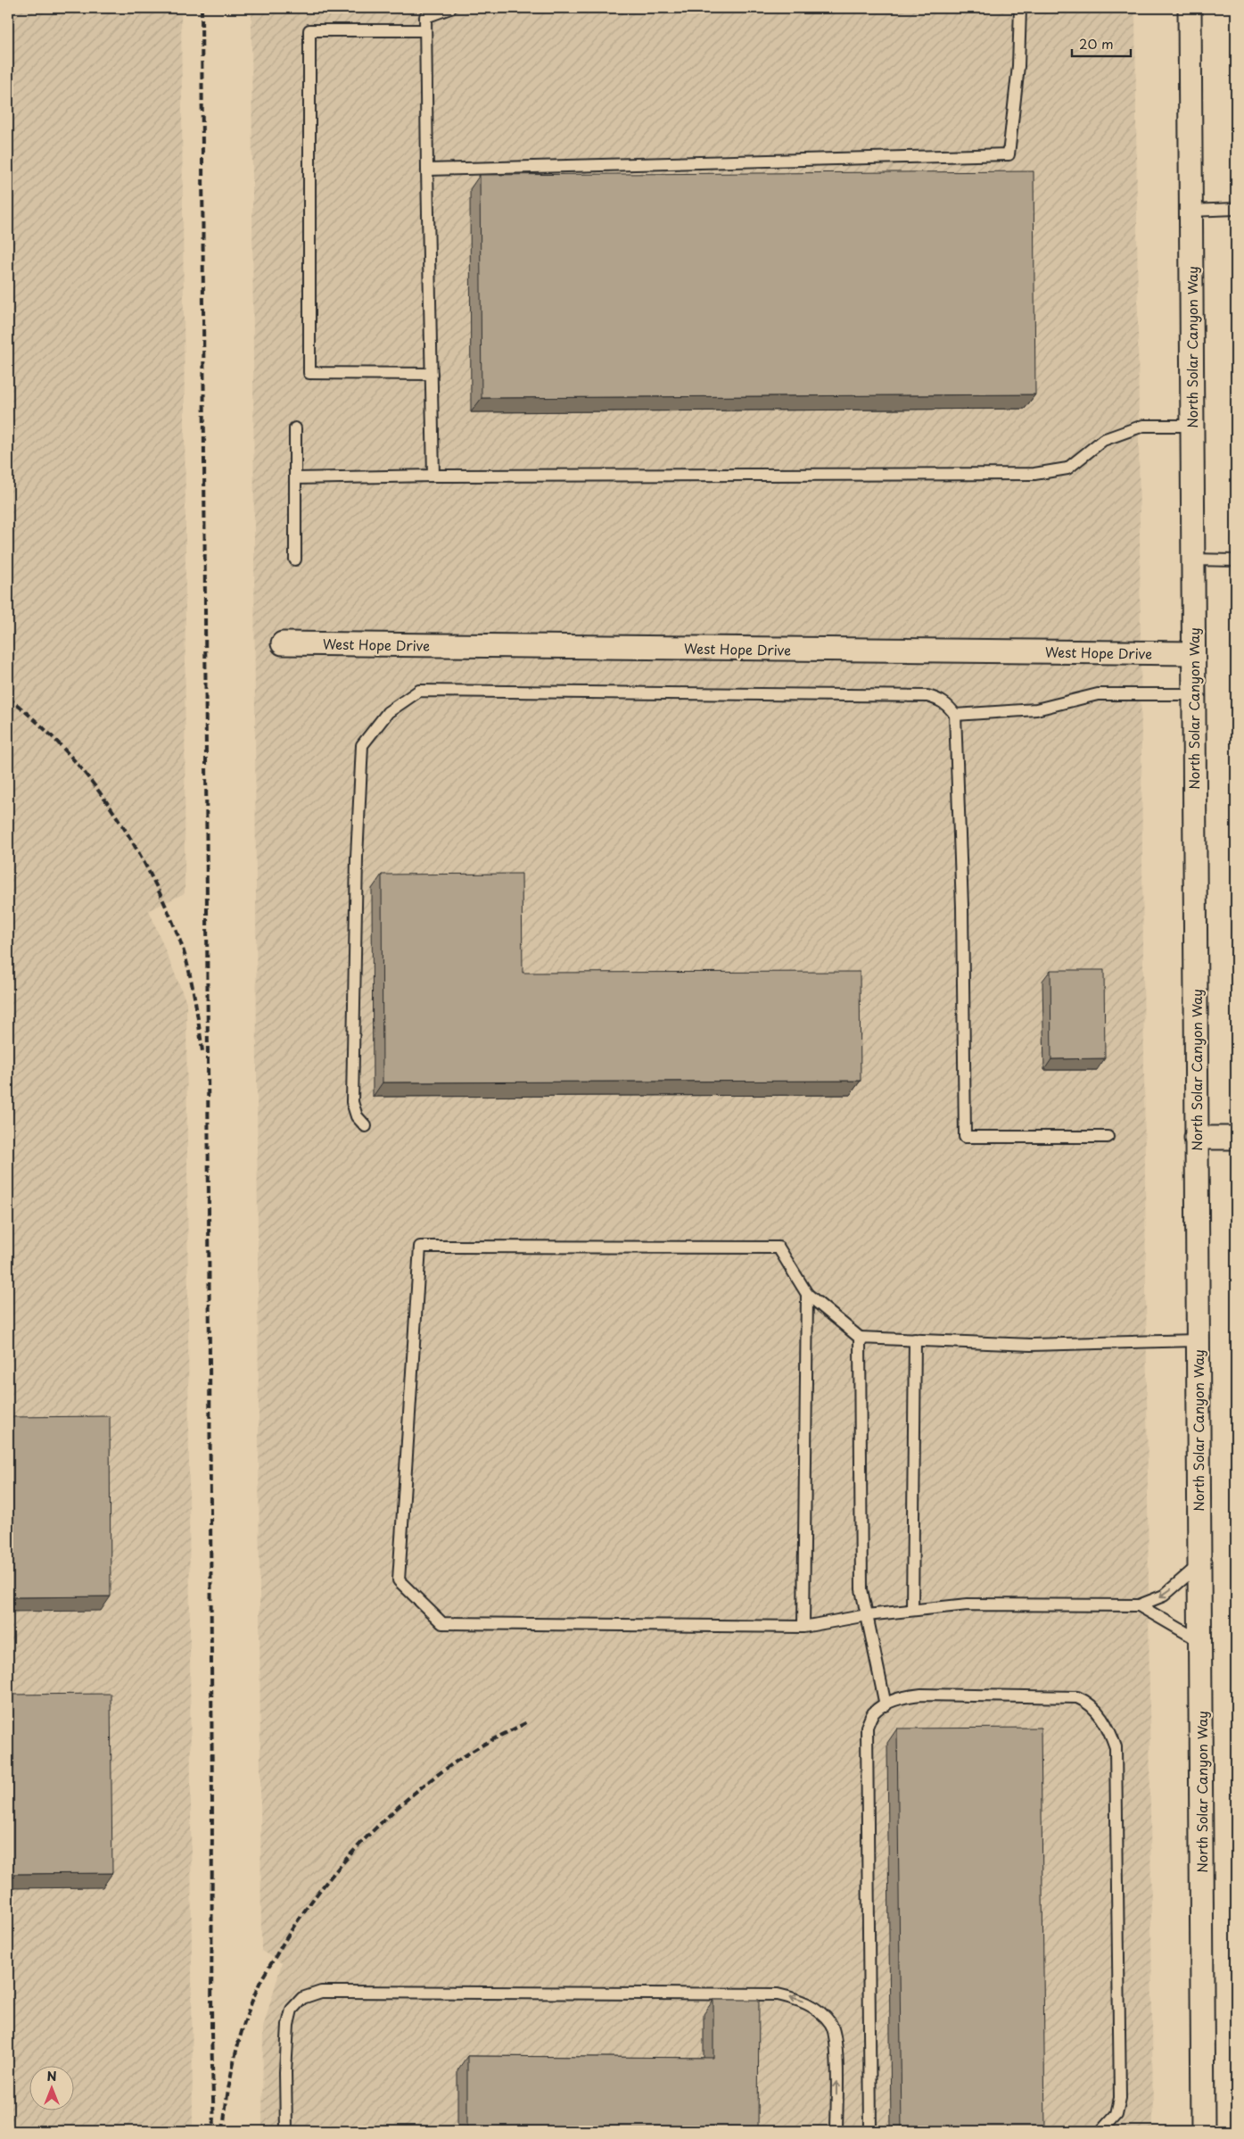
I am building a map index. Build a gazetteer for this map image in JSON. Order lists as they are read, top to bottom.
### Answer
{
  "streets": {
    "street": ["North Solar Canyon Way", "West Hope Drive"]
  },
  "crossings": [
    ["North Solar Canyon Way", "West Hope Drive"]
  ],
  "scale_bar": "20 m",
  "north": "top"
}
